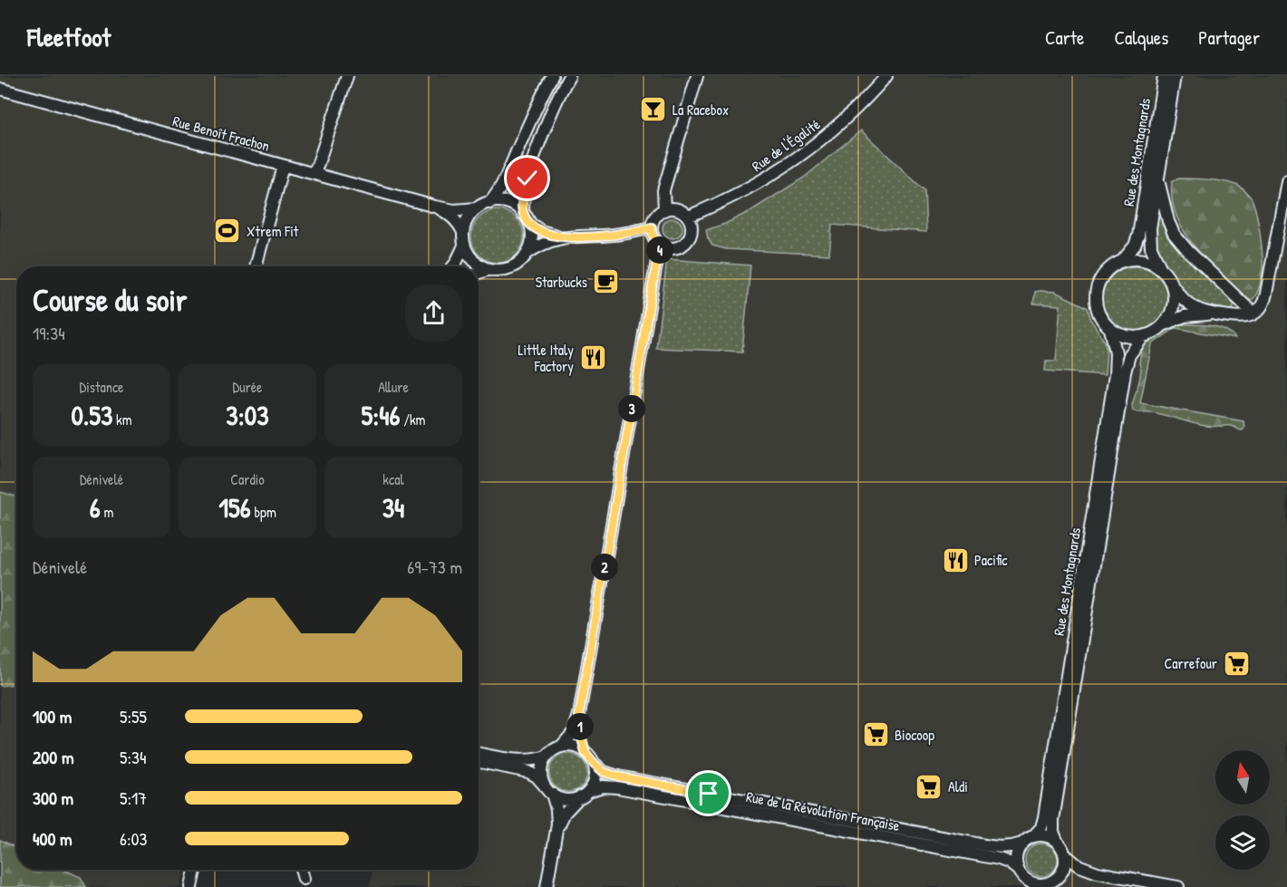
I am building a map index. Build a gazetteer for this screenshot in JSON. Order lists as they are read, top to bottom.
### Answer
{
  "streets": {
    "street": [
      "Rue Benoît Frachon",
      "Rue de l'Égalité",
      "Rue des Montagnards",
      "Rue de la Révolution Française"
    ]
  },
  "crossings": [
    ["Rue des Montagnards", "Rue de la Révolution Française"]
  ],
  "places": {
    "bar": ["La Racebox"],
    "sports": ["Xtrem Fit"],
    "cafe": ["Starbucks"],
    "restaurant": ["Little Italy Factory", "Pacific"],
    "supermarket": ["Carrefour", "Biocoop", "Aldi"]
  },
  "north": "top",
  "page": {
    "header": "Fleetfoot",
    "nav": ["Carte", "Calques", "Partager"],
    "pins": [
      "4",
      "3",
      "2",
      "1"
    ],
    "heading": ["Course du soir", "19:34"],
    "stats": [
      ["Distance", "0.53 km"],
      ["Durée", "3:03"],
      ["Allure", "5:46 /km"],
      ["Dénivelé", "6 m"],
      ["Cardio", "156 bpm"],
      ["kcal", "34"]
    ],
    "chart": ["Dénivelé", "69–73 m"],
    "list": [
      {
        "name": "100 m",
        "note": "5:55"
      },
      {
        "name": "200 m",
        "note": "5:34"
      },
      {
        "name": "300 m",
        "note": "5:17"
      },
      {
        "name": "400 m",
        "note": "6:03"
      }
    ]
  }
}
